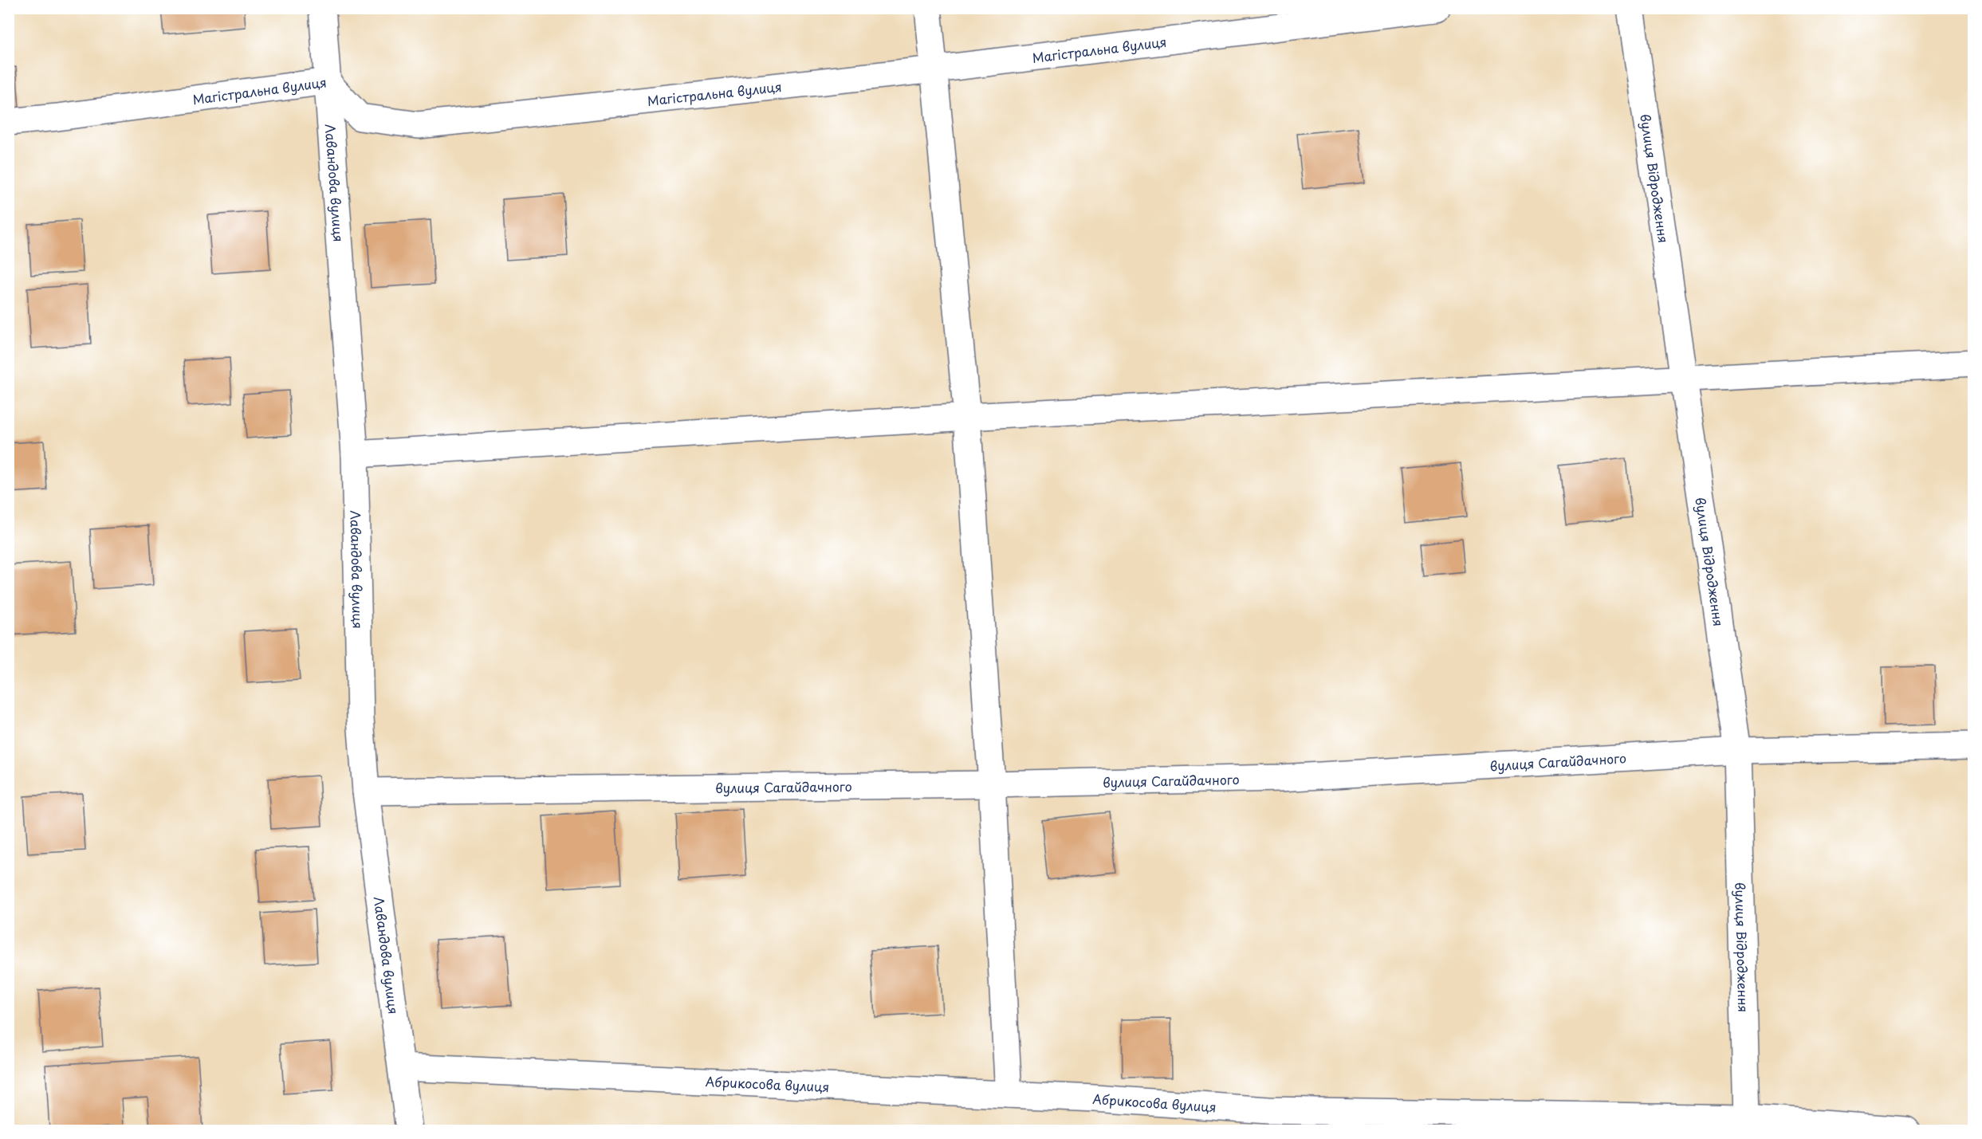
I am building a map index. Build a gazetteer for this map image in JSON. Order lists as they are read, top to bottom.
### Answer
{
  "streets": {
    "street": [
      "Магістральна вулиця",
      "вулиця Відродження",
      "Лавандова вулиця",
      "вулиця Сагайдачного",
      "Абрикосова вулиця"
    ]
  },
  "crossings": [
    ["Магістральна вулиця", "Лавандова вулиця"],
    ["вулиця Відродження", "вулиця Сагайдачного"],
    ["вулиця Відродження", "Абрикосова вулиця"],
    ["Лавандова вулиця", "вулиця Сагайдачного"],
    ["Лавандова вулиця", "Абрикосова вулиця"]
  ]
}
